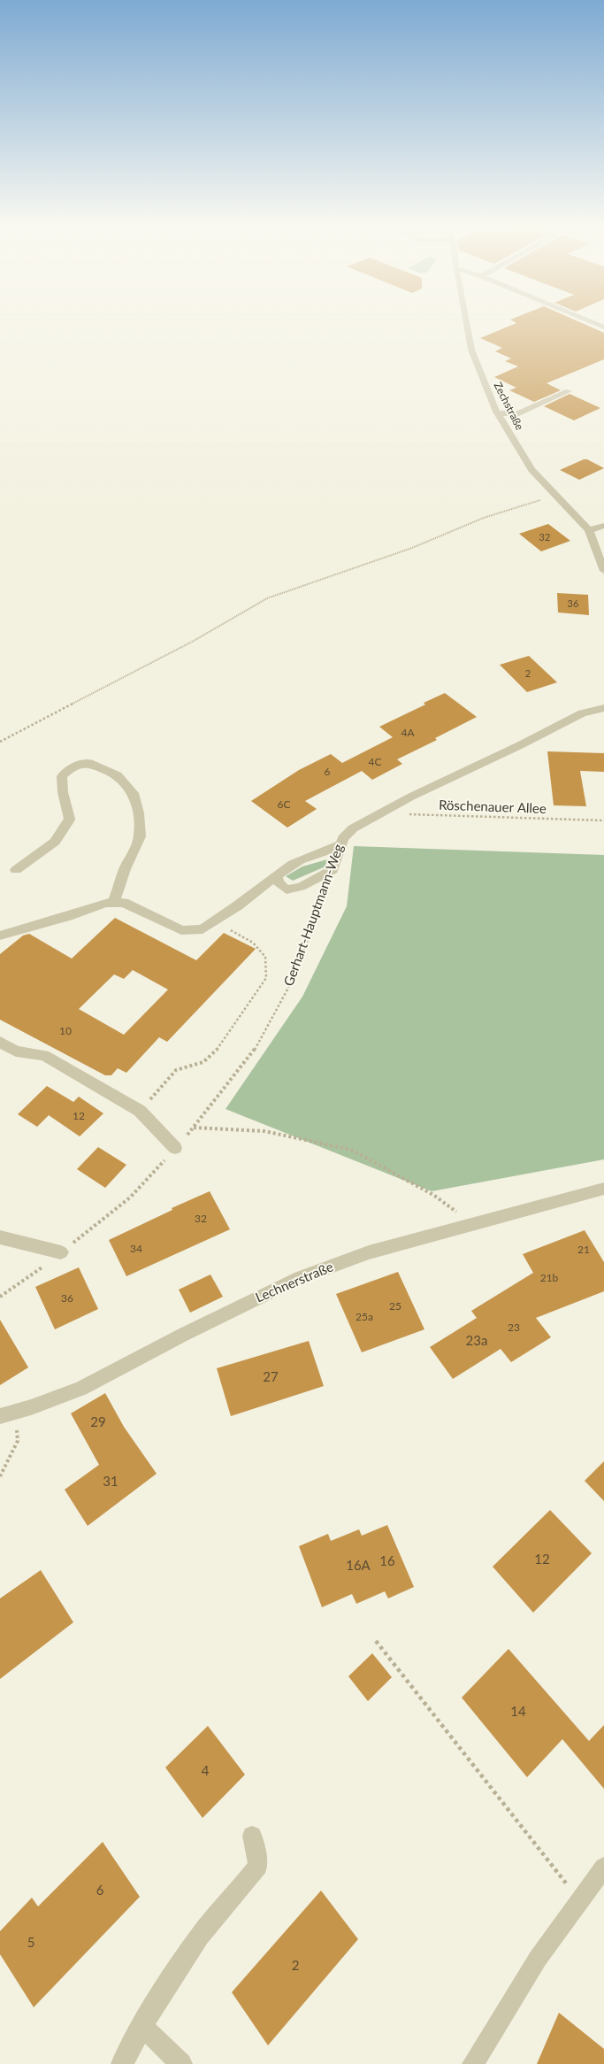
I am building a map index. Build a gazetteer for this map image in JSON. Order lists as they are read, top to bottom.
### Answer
{
  "streets": {
    "street": ["Zechstraße", "Gerhart-Hauptmann-Weg", "Lechnerstraße"],
    "path": ["Röschenauer Allee"]
  },
  "crossings": [
    ["Röschenauer Allee", "Gerhart-Hauptmann-Weg"]
  ],
  "house_numbers": [
    "32",
    "36",
    "2",
    "4A",
    "4C",
    "6",
    "6C",
    "10",
    "12",
    "32",
    "34",
    "21",
    "21b",
    "36",
    "25",
    "25a",
    "23",
    "23a",
    "27",
    "29",
    "31",
    "12",
    "16",
    "16A",
    "14",
    "4",
    "6",
    "5",
    "2"
  ]
}
